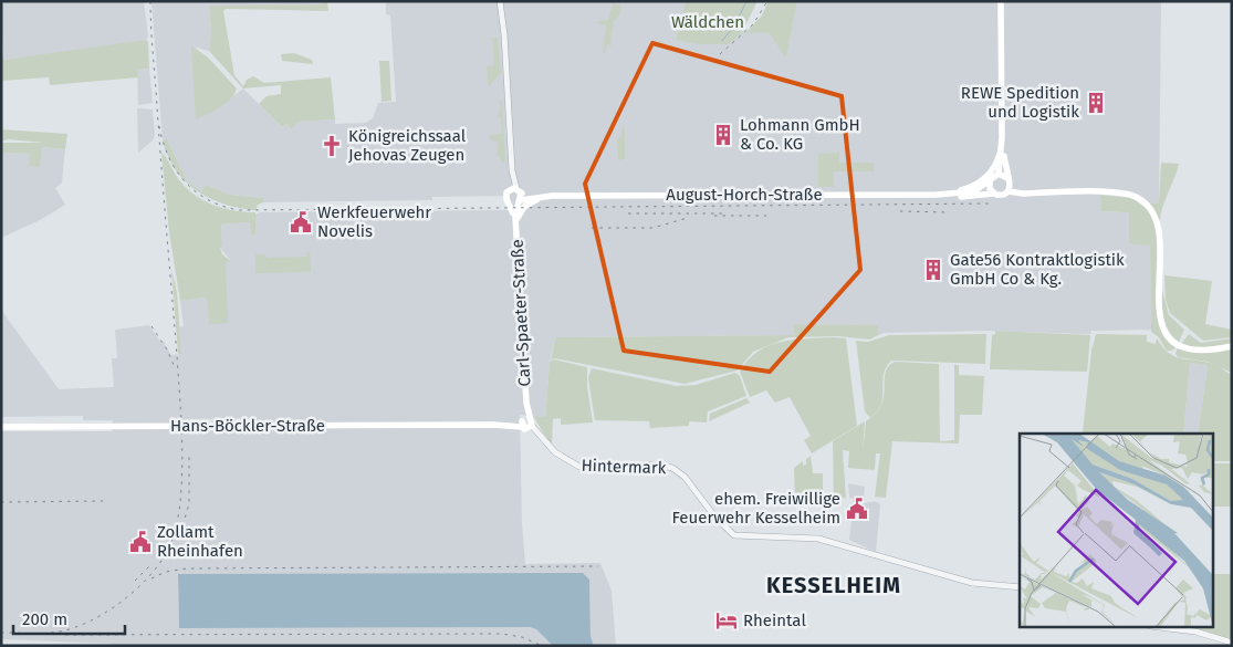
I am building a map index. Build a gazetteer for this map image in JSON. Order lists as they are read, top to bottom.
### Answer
{
  "streets": {
    "main road": ["August-Horch-Straße", "Carl-Spaeter-Straße", "Hans-Böckler-Straße"],
    "street": ["Hintermark"]
  },
  "crossings": [
    ["August-Horch-Straße", "Carl-Spaeter-Straße"],
    ["Carl-Spaeter-Straße", "Hans-Böckler-Straße"],
    ["Carl-Spaeter-Straße", "Hintermark"],
    ["Hans-Böckler-Straße", "Hintermark"]
  ],
  "districts": ["KESSELHEIM"],
  "parks": ["Wäldchen"],
  "places": {
    "building": ["REWE Spedition und Logistik", "Lohmann GmbH & Co. KG", "Gate56 Kontraktlogistik GmbH Co & Kg."],
    "church": ["Königreichssaal Jehovas Zeugen"],
    "public building": ["Werkfeuerwehr Novelis", "ehem. Freiwillige Feuerwehr Kesselheim", "Zollamt Rheinhafen"],
    "hotel": ["Rheintal"]
  },
  "scale_bar": "200 m"
}
